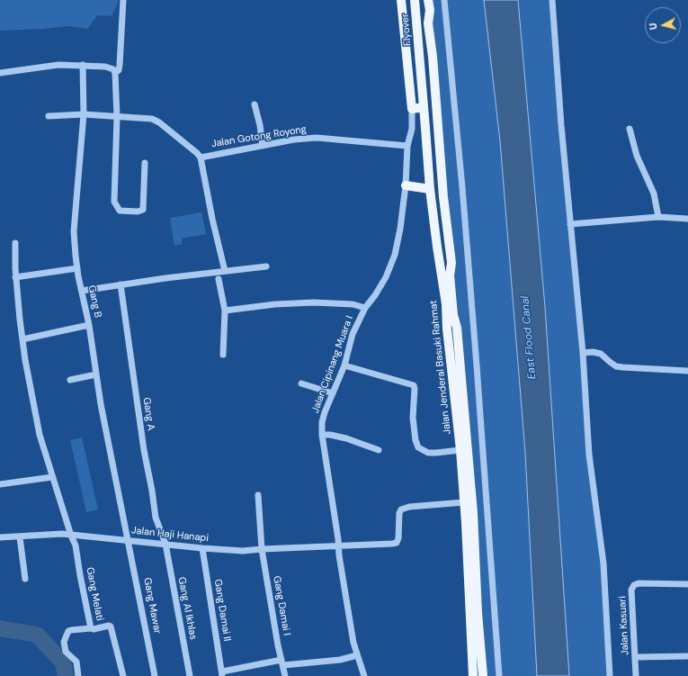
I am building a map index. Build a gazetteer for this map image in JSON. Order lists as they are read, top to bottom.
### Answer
{
  "streets": {
    "main road": ["Flyover", "Jalan Jenderal Basuki Rahmat"],
    "street": [
      "Jalan Gotong Royong",
      "Gang B",
      "Jalan Cipinang Muara I",
      "Gang A",
      "Jalan Haji Hanapi",
      "Gang Melati",
      "Gang Mawar",
      "Gang Damai I",
      "Gang Al Ikhlas",
      "Gang Damai II",
      "Jalan Kasuari"
    ]
  },
  "crossings": [
    ["Flyover", "Jalan Jenderal Basuki Rahmat"],
    ["Jalan Gotong Royong", "Gang B"],
    ["Jalan Gotong Royong", "Jalan Cipinang Muara I"],
    ["Gang B", "Jalan Haji Hanapi"],
    ["Gang B", "Gang Mawar"],
    ["Jalan Cipinang Muara I", "Jalan Haji Hanapi"],
    ["Jalan Jenderal Basuki Rahmat", "Jalan Haji Hanapi"],
    ["Gang A", "Jalan Haji Hanapi"],
    ["Gang A", "Gang Al Ikhlas"],
    ["Jalan Haji Hanapi", "Gang Melati"],
    ["Jalan Haji Hanapi", "Gang Mawar"],
    ["Jalan Haji Hanapi", "Gang Damai I"],
    ["Jalan Haji Hanapi", "Gang Al Ikhlas"],
    ["Jalan Haji Hanapi", "Gang Damai II"]
  ],
  "water": ["East Flood Canal"],
  "north": "left"
}
